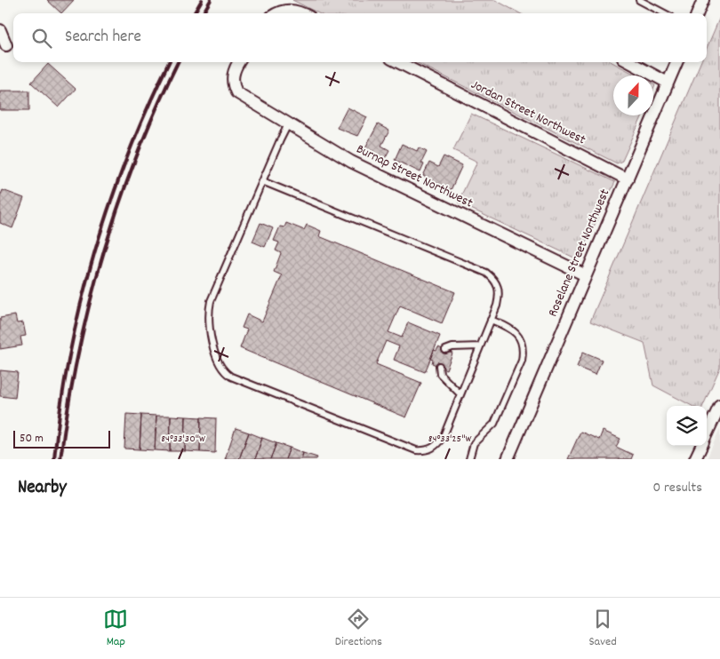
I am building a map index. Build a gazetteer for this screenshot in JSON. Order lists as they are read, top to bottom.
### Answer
{
  "streets": {
    "street": ["Jordan Street Northwest", "Burnap Street Northwest", "Roselane Street Northwest"]
  },
  "crossings": [
    ["Jordan Street Northwest", "Roselane Street Northwest"],
    ["Burnap Street Northwest", "Roselane Street Northwest"]
  ],
  "scale_bar": "50 m",
  "north": "top",
  "page": {
    "search": "Search here",
    "scale": "50 m",
    "heading": ["Nearby", "0 results"],
    "nav": ["Map", "Directions", "Saved"]
  },
  "coordinates": ["84°33'30\"W", "84°33'25\"W"]
}
